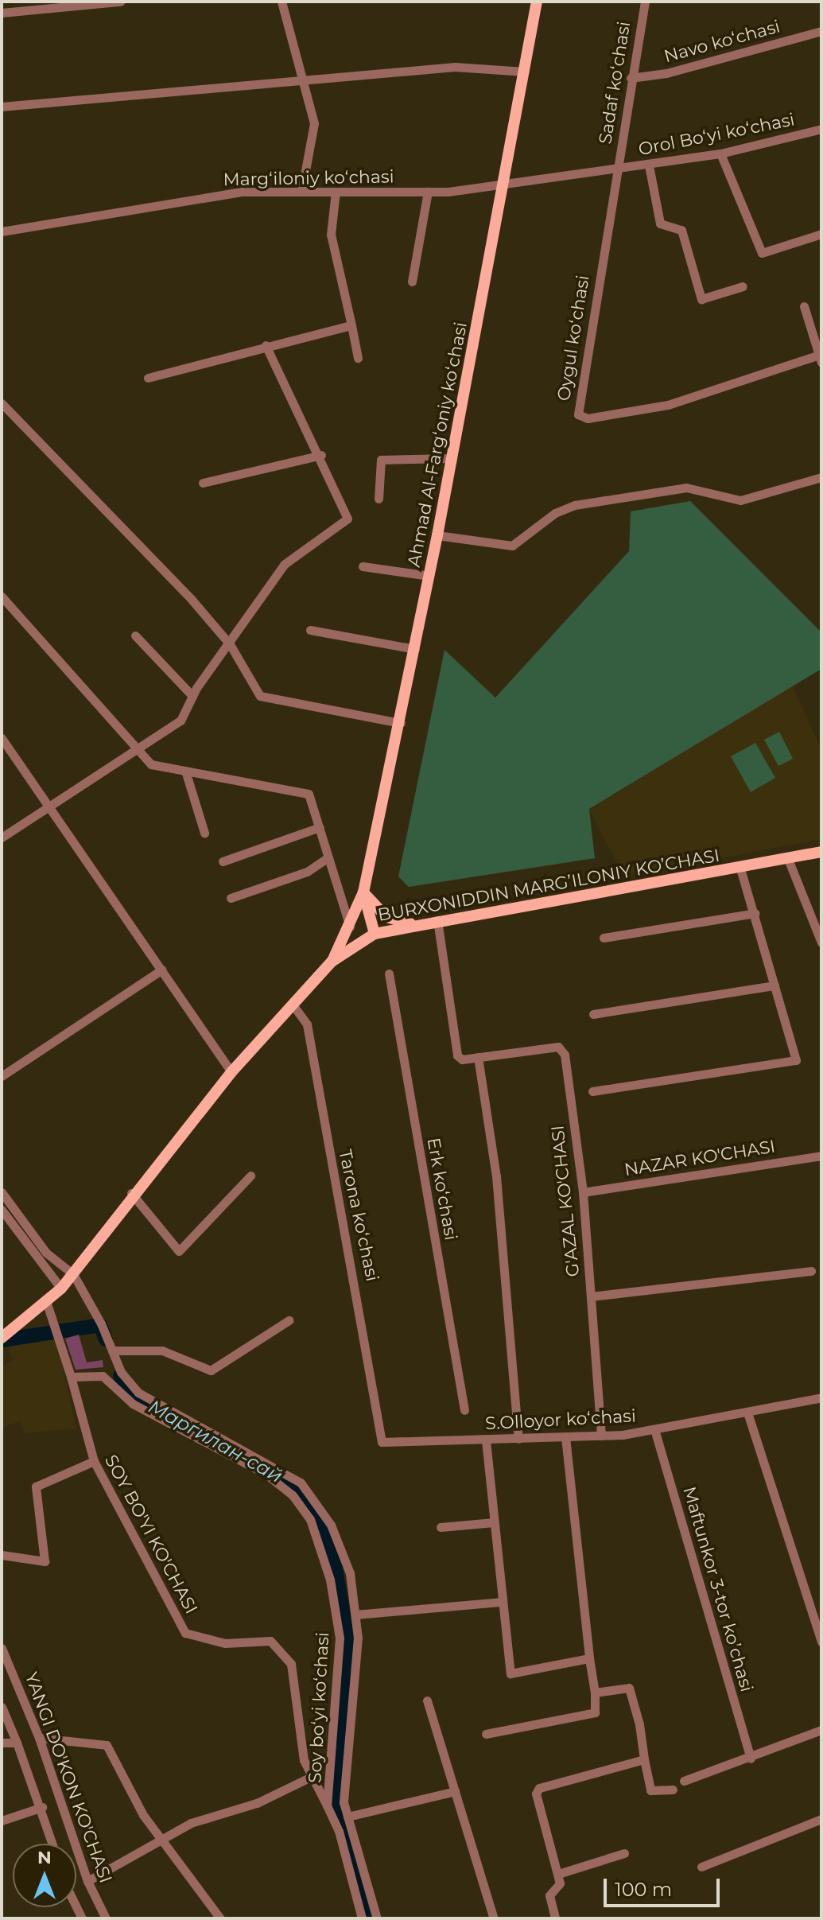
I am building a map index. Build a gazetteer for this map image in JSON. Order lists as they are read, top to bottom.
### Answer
{
  "streets": {
    "main road": ["Ahmad Al-Fargʻoniy koʻchasi", "BURXONIDDIN MARG’ILONIY KO’CHASI"],
    "street": [
      "Navo koʻchasi",
      "Sadaf koʻchasi",
      "Orol Boʻyi koʻchasi",
      "Margʻiloniy koʻchasi",
      "Oygul koʻchasi",
      "NAZAR KO'CHASI",
      "Erk koʻchasi",
      "G'AZAL KO'CHASI",
      "Tarona koʻchasi",
      "S.Olloyor koʻchasi",
      "SOY BO'YI KO'CHASI",
      "Maftunkor 3-tor koʼchasi",
      "Soy boʻyi koʻchasi",
      "YANGI DO'KON KO'CHASI"
    ]
  },
  "crossings": [
    ["Navo koʻchasi", "Sadaf koʻchasi"],
    ["Sadaf koʻchasi", "Orol Boʻyi koʻchasi"],
    ["Sadaf koʻchasi", "Margʻiloniy koʻchasi"],
    ["Sadaf koʻchasi", "Oygul koʻchasi"],
    ["Orol Boʻyi koʻchasi", "Margʻiloniy koʻchasi"],
    ["Orol Boʻyi koʻchasi", "Oygul koʻchasi"],
    ["Margʻiloniy koʻchasi", "Oygul koʻchasi"],
    ["Margʻiloniy koʻchasi", "Ahmad Al-Fargʻoniy koʻchasi"],
    ["Ahmad Al-Fargʻoniy koʻchasi", "BURXONIDDIN MARG’ILONIY KO’CHASI"],
    ["BURXONIDDIN MARG’ILONIY KO’CHASI", "Tarona koʻchasi"],
    ["BURXONIDDIN MARG’ILONIY KO’CHASI", "Soy boʻyi koʻchasi"],
    ["NAZAR KO'CHASI", "G'AZAL KO'CHASI"],
    ["G'AZAL KO'CHASI", "S.Olloyor koʻchasi"],
    ["Tarona koʻchasi", "S.Olloyor koʻchasi"],
    ["S.Olloyor koʻchasi", "Maftunkor 3-tor koʼchasi"],
    ["SOY BO'YI KO'CHASI", "Soy boʻyi koʻchasi"]
  ],
  "water": ["Маргилан-сай"],
  "scale_bar": "100 m",
  "north": "top"
}
